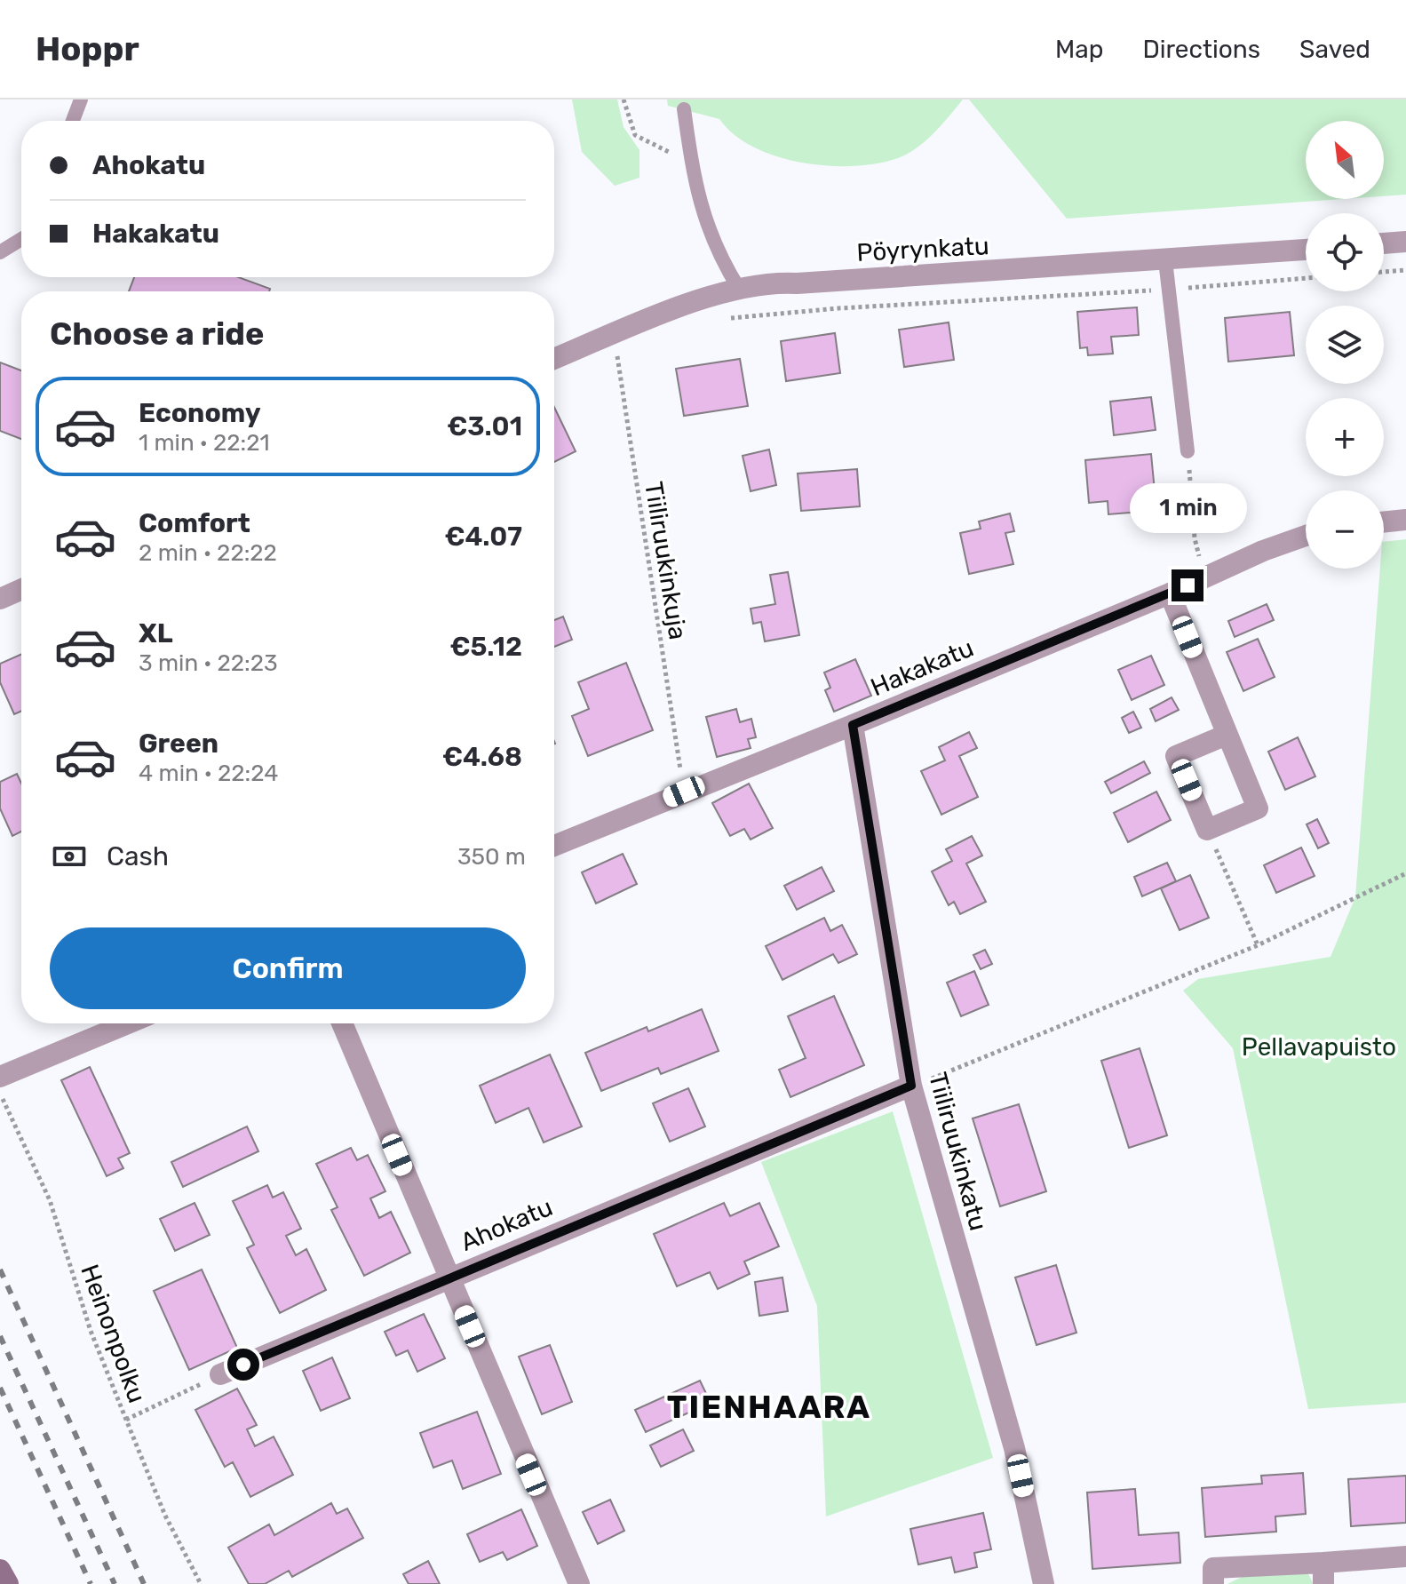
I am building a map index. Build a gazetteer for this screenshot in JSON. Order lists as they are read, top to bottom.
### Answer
{
  "streets": {
    "street": [
      "Pöyrynkatu",
      "Hakakatu",
      "Tiiliruukinkatu",
      "Ahokatu"
    ],
    "path": ["Tiiliruukinkuja", "Heinonpolku"]
  },
  "crossings": [
    ["Pöyrynkatu", "Tiiliruukinkuja"],
    ["Tiiliruukinkuja", "Hakakatu"],
    ["Hakakatu", "Tiiliruukinkatu"],
    ["Tiiliruukinkatu", "Ahokatu"]
  ],
  "districts": ["TIENHAARA"],
  "parks": ["Pellavapuisto"],
  "north": "top left",
  "page": {
    "header": "Hoppr",
    "nav": ["Map", "Directions", "Saved"],
    "map_buttons": ["+", "−"],
    "banner": ["Ahokatu", "Hakakatu"],
    "heading": "Choose a ride",
    "list": [
      {
        "name": "Economy",
        "note": "1 min · 22:21",
        "value": "€3.01"
      },
      {
        "name": "Comfort",
        "note": "2 min · 22:22",
        "value": "€4.07"
      },
      {
        "name": "XL",
        "note": "3 min · 22:23",
        "value": "€5.12"
      },
      {
        "name": "Green",
        "note": "4 min · 22:24",
        "value": "€4.68"
      }
    ],
    "bubble": "1 min",
    "pay": ["Cash", "350 m"],
    "buttons": "Confirm"
  }
}
